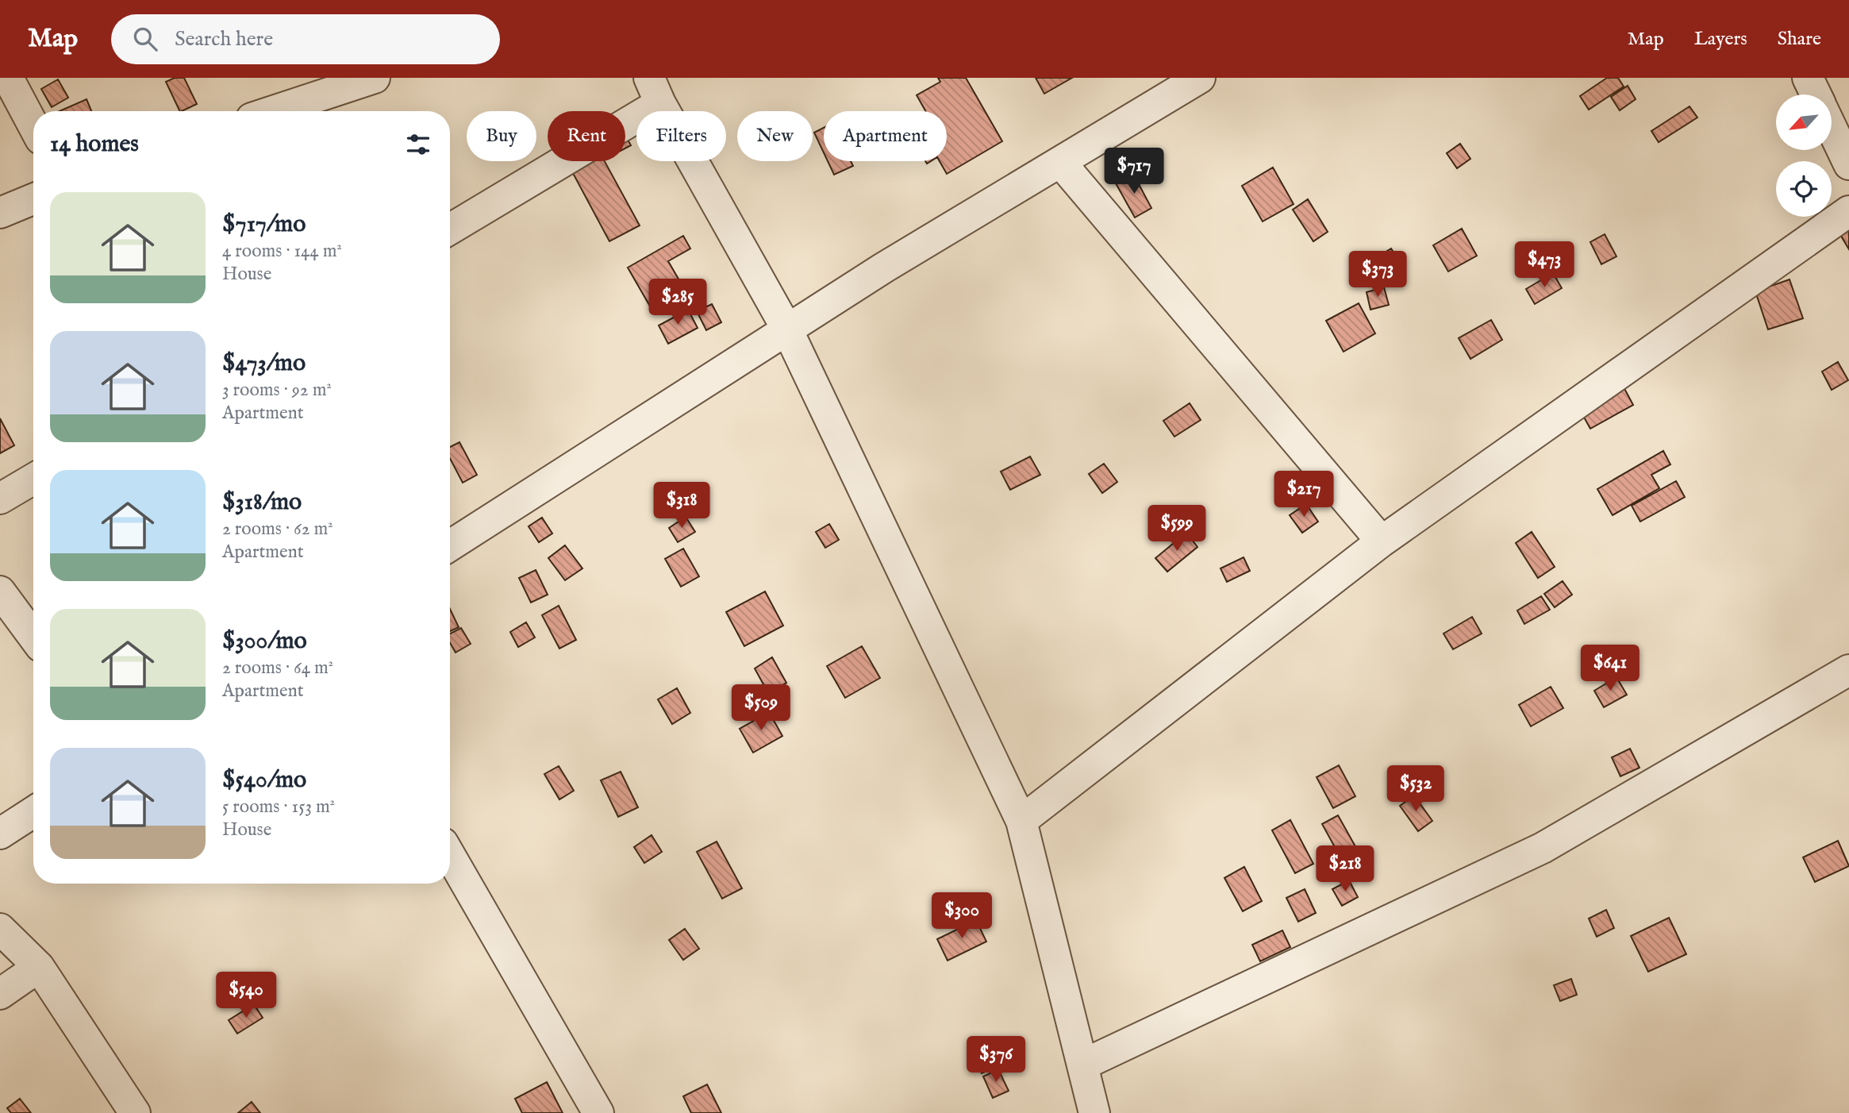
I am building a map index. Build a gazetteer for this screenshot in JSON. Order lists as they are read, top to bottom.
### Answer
{
  "north": "bottom left",
  "page": {
    "header": "Map",
    "search": "Search here",
    "nav": ["Map", "Layers", "Share"],
    "chip": [
      "Buy",
      "Rent",
      "Filters",
      "New",
      "Apartment"
    ],
    "heading": "14 homes",
    "price": [
      "$717",
      "$473",
      "$373",
      "$285",
      "$217",
      "$318",
      "$599",
      "$641",
      "$509",
      "$532",
      "$218",
      "$300",
      "$540",
      "$376"
    ],
    "list": [
      {
        "name": "$717/mo",
        "note": "4 rooms · 144 m² · House"
      },
      {
        "name": "$473/mo",
        "note": "3 rooms · 92 m² · Apartment"
      },
      {
        "name": "$318/mo",
        "note": "2 rooms · 62 m² · Apartment"
      },
      {
        "name": "$300/mo",
        "note": "2 rooms · 64 m² · Apartment"
      },
      {
        "name": "$540/mo",
        "note": "5 rooms · 153 m² · House"
      }
    ]
  }
}
